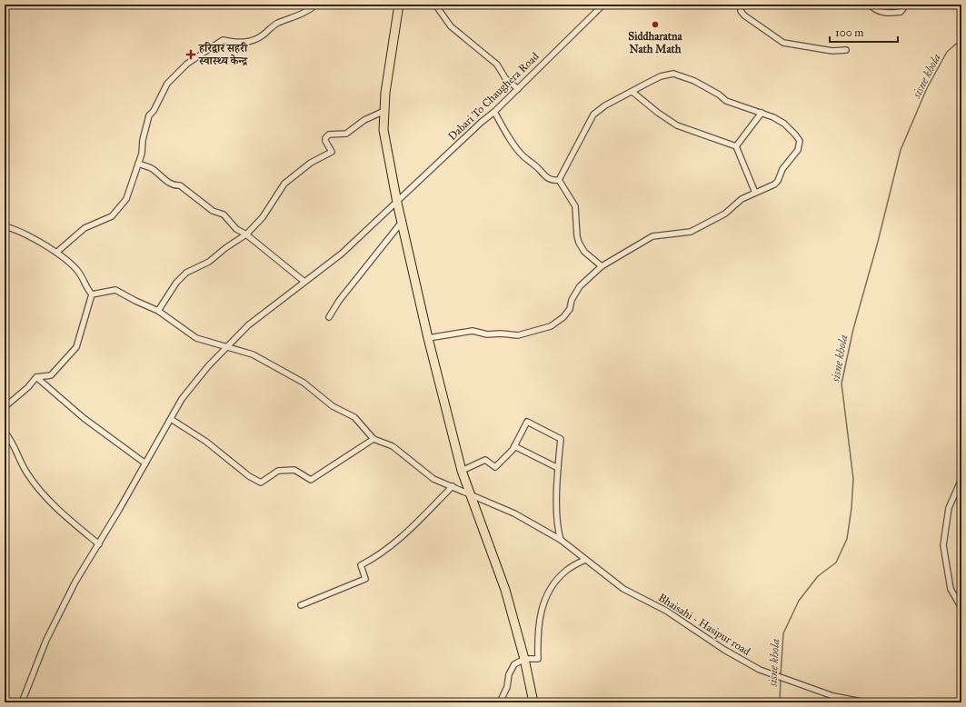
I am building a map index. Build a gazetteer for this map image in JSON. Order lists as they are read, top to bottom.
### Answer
{
  "streets": {
    "street": ["Dabari To Chaughera Road", "Bhaisahi - Hasipur road"]
  },
  "water": ["sisne khola"],
  "places": {
    "other": ["Siddharatna Nath Math"],
    "health": ["हरिद्वार सहरी स्वास्थ्य केन्द्र"]
  },
  "scale_bar": "100 m"
}
